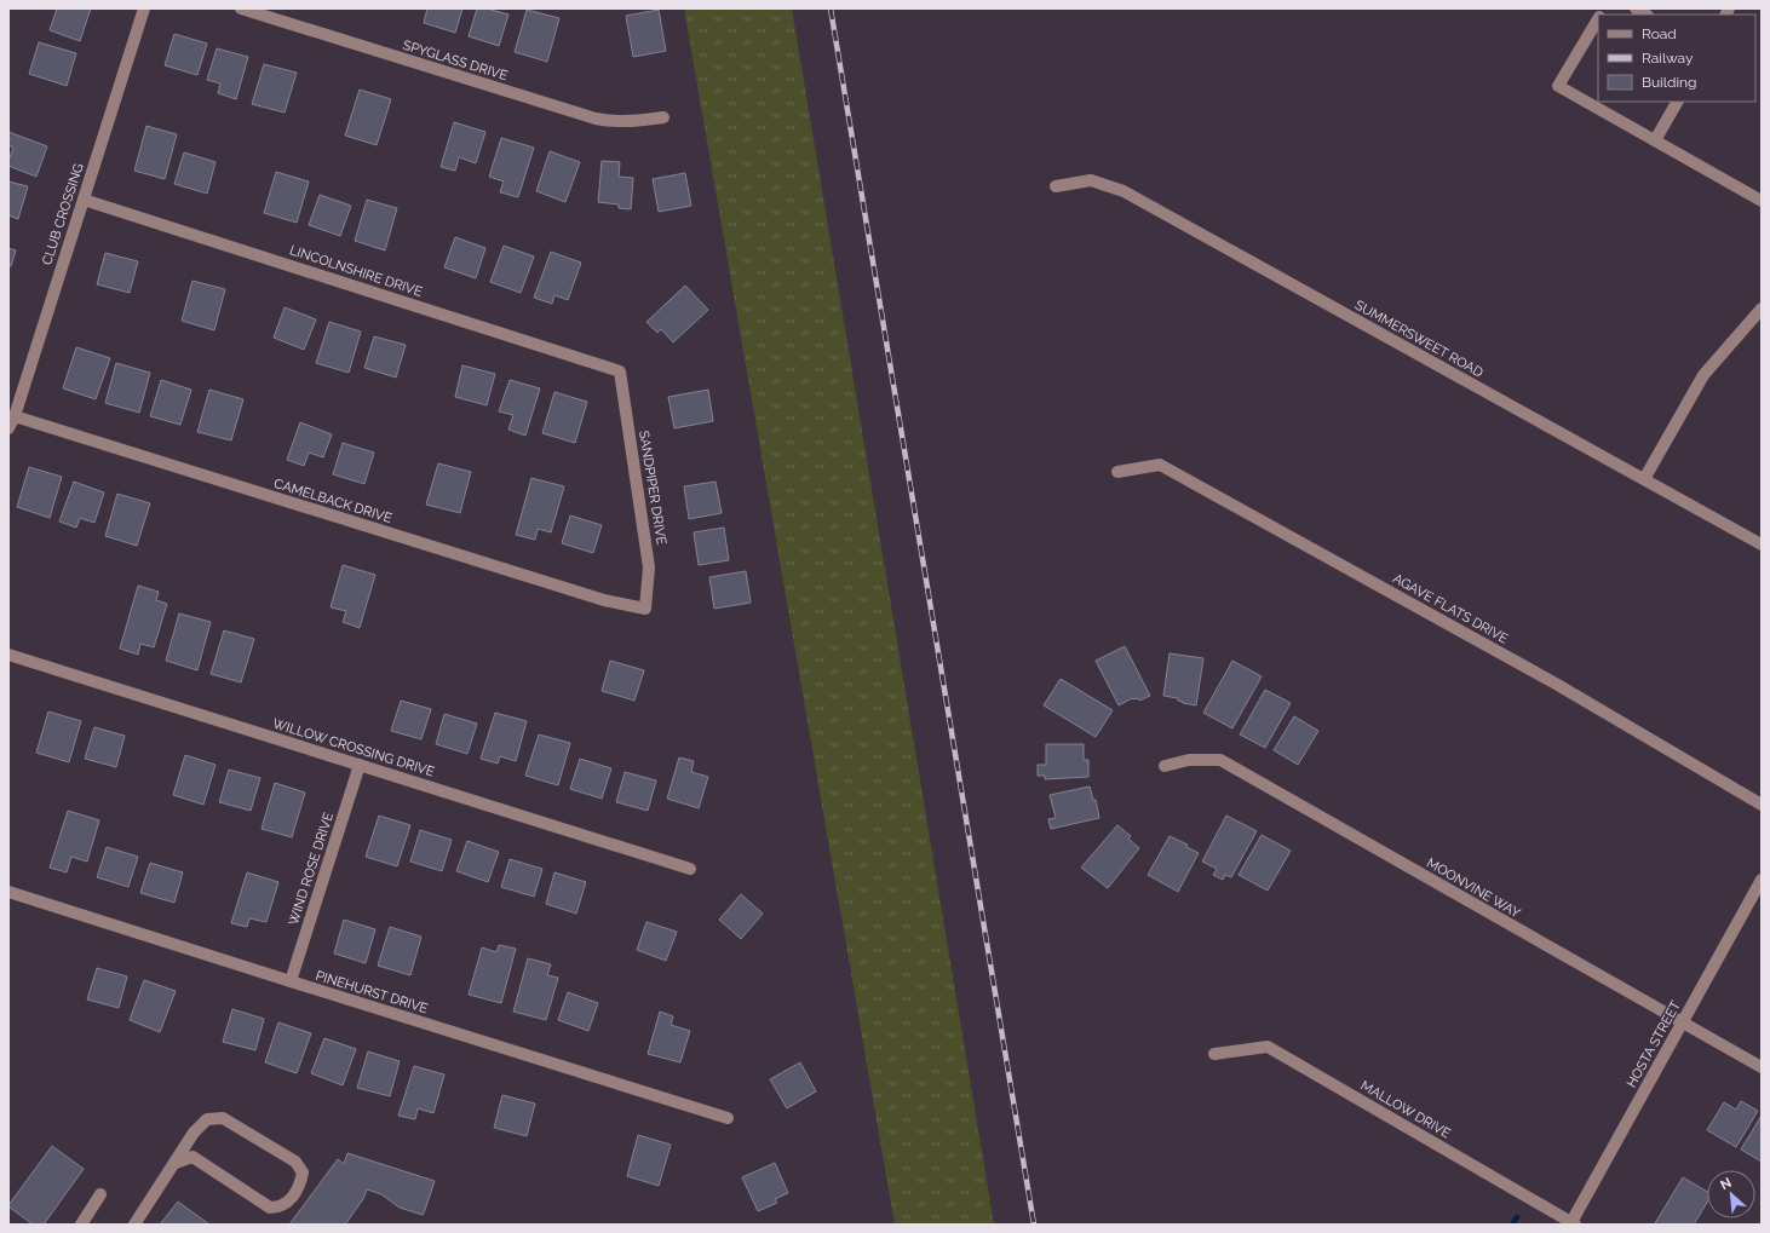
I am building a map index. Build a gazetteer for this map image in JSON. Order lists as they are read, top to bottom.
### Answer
{
  "streets": {
    "street": [
      "SPYGLASS DRIVE",
      "CLUB CROSSING",
      "LINCOLNSHIRE DRIVE",
      "SUMMERSWEET ROAD",
      "SANDPIPER DRIVE",
      "CAMELBACK DRIVE",
      "AGAVE FLATS DRIVE",
      "WILLOW CROSSING DRIVE",
      "WIND ROSE DRIVE",
      "MOONVINE WAY",
      "PINEHURST DRIVE",
      "HOSTA STREET",
      "MALLOW DRIVE"
    ]
  },
  "crossings": [
    ["CLUB CROSSING", "LINCOLNSHIRE DRIVE"],
    ["CLUB CROSSING", "CAMELBACK DRIVE"],
    ["LINCOLNSHIRE DRIVE", "SANDPIPER DRIVE"],
    ["SANDPIPER DRIVE", "CAMELBACK DRIVE"],
    ["WILLOW CROSSING DRIVE", "WIND ROSE DRIVE"],
    ["WIND ROSE DRIVE", "PINEHURST DRIVE"],
    ["MOONVINE WAY", "HOSTA STREET"],
    ["HOSTA STREET", "MALLOW DRIVE"]
  ],
  "legend": ["Road", "Railway", "Building"],
  "north": "top left"
}
